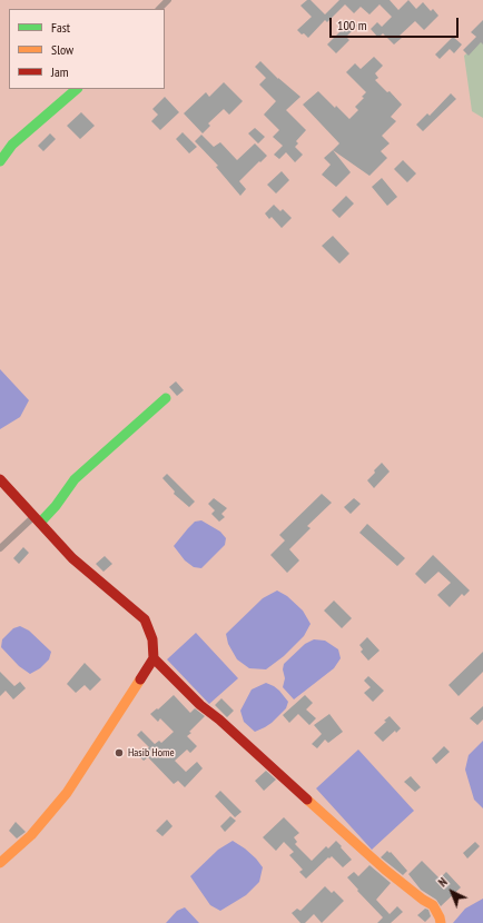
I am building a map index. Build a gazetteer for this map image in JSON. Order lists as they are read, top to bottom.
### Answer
{
  "places": ["Hasib Home"],
  "legend": ["Fast", "Slow", "Jam"],
  "scale_bar": "100 m",
  "north": "top left"
}
